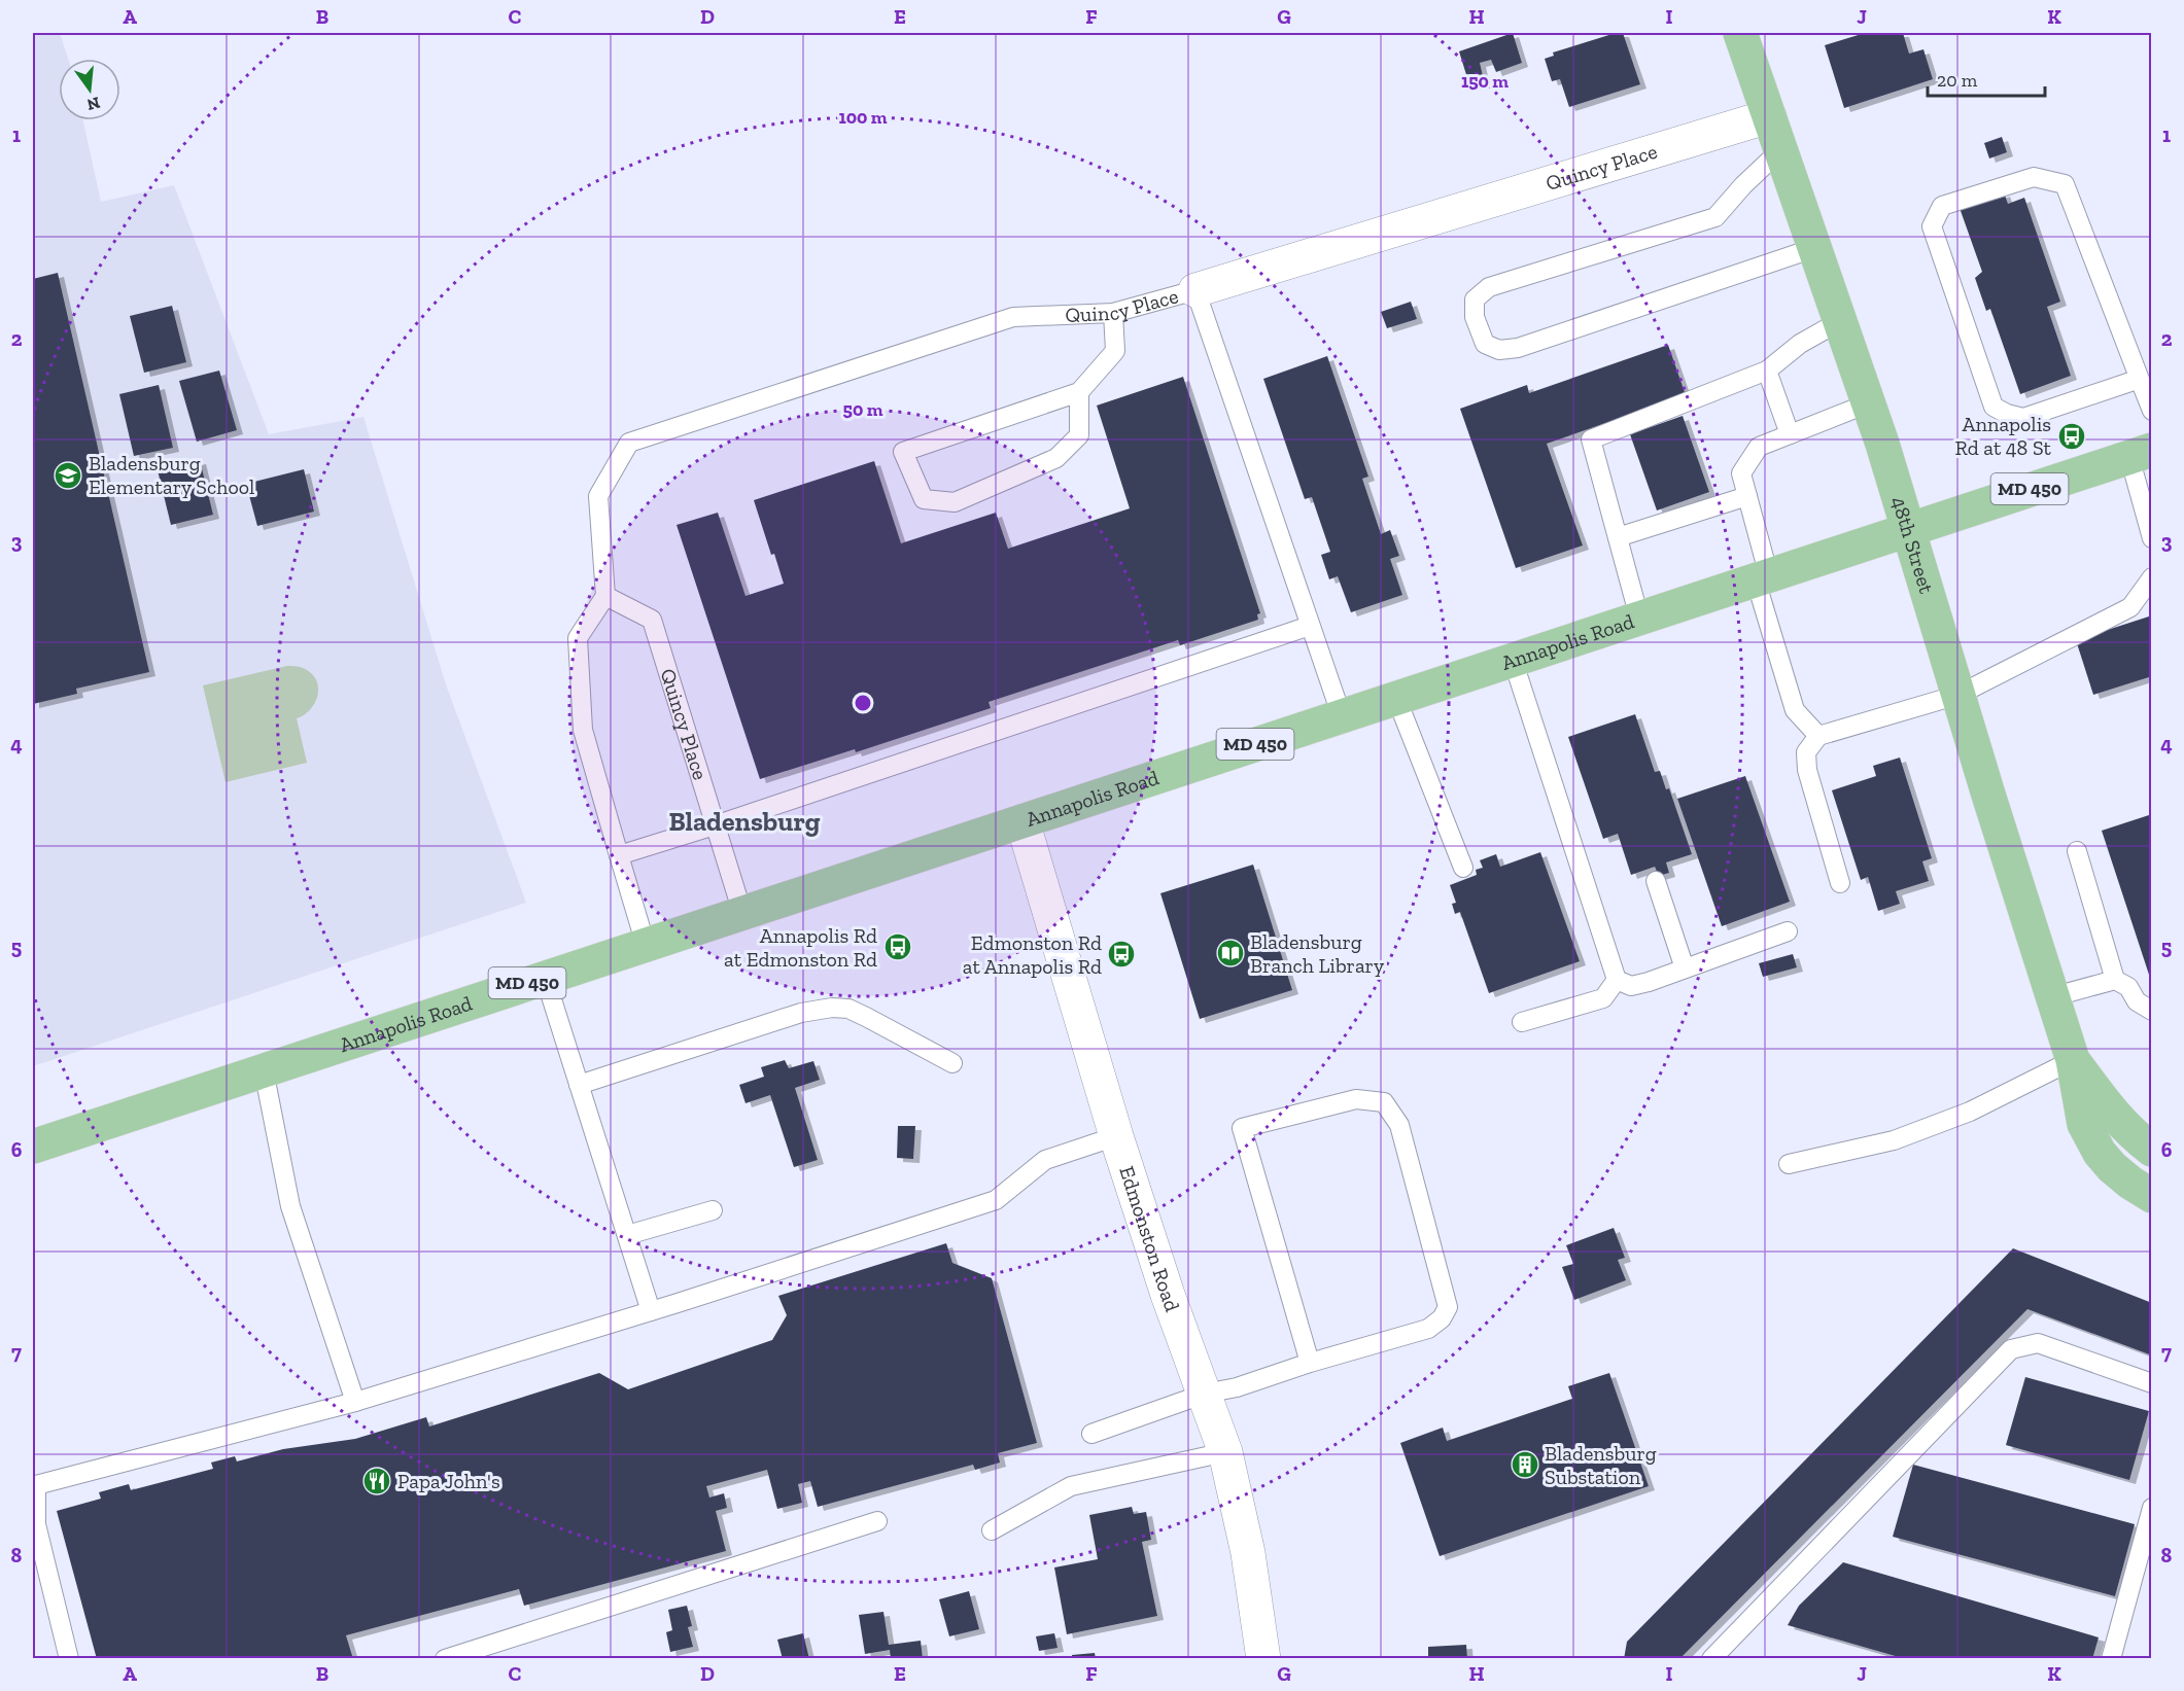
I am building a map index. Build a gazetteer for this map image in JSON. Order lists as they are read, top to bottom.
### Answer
{
  "streets": {
    "main road": ["MD 450", "48th Street", "Annapolis Road"],
    "street": ["Quincy Place", "Edmonston Road"]
  },
  "crossings": [
    ["Quincy Place", "48th Street"],
    ["Quincy Place", "Annapolis Road"],
    ["48th Street", "Annapolis Road"],
    ["Annapolis Road", "Edmonston Road"]
  ],
  "districts": ["Bladensburg"],
  "places": {
    "bus stop": ["Annapolis Rd at 48 St", "Annapolis Rd at Edmonston Rd", "Edmonston Rd at Annapolis Rd"],
    "school or university": ["Bladensburg Elementary School"],
    "library": ["Bladensburg Branch Library"],
    "building": ["Bladensburg Substation"],
    "restaurant": ["Papa John's"]
  },
  "scale_bar": "20 m",
  "north": "bottom",
  "grid": {
    "columns": [
      "A",
      "B",
      "C",
      "D",
      "E",
      "F",
      "G",
      "H",
      "I",
      "J",
      "K"
    ],
    "rows": [
      "1",
      "2",
      "3",
      "4",
      "5",
      "6",
      "7",
      "8"
    ]
  },
  "rings": ["150 m", "100 m", "50 m"]
}
